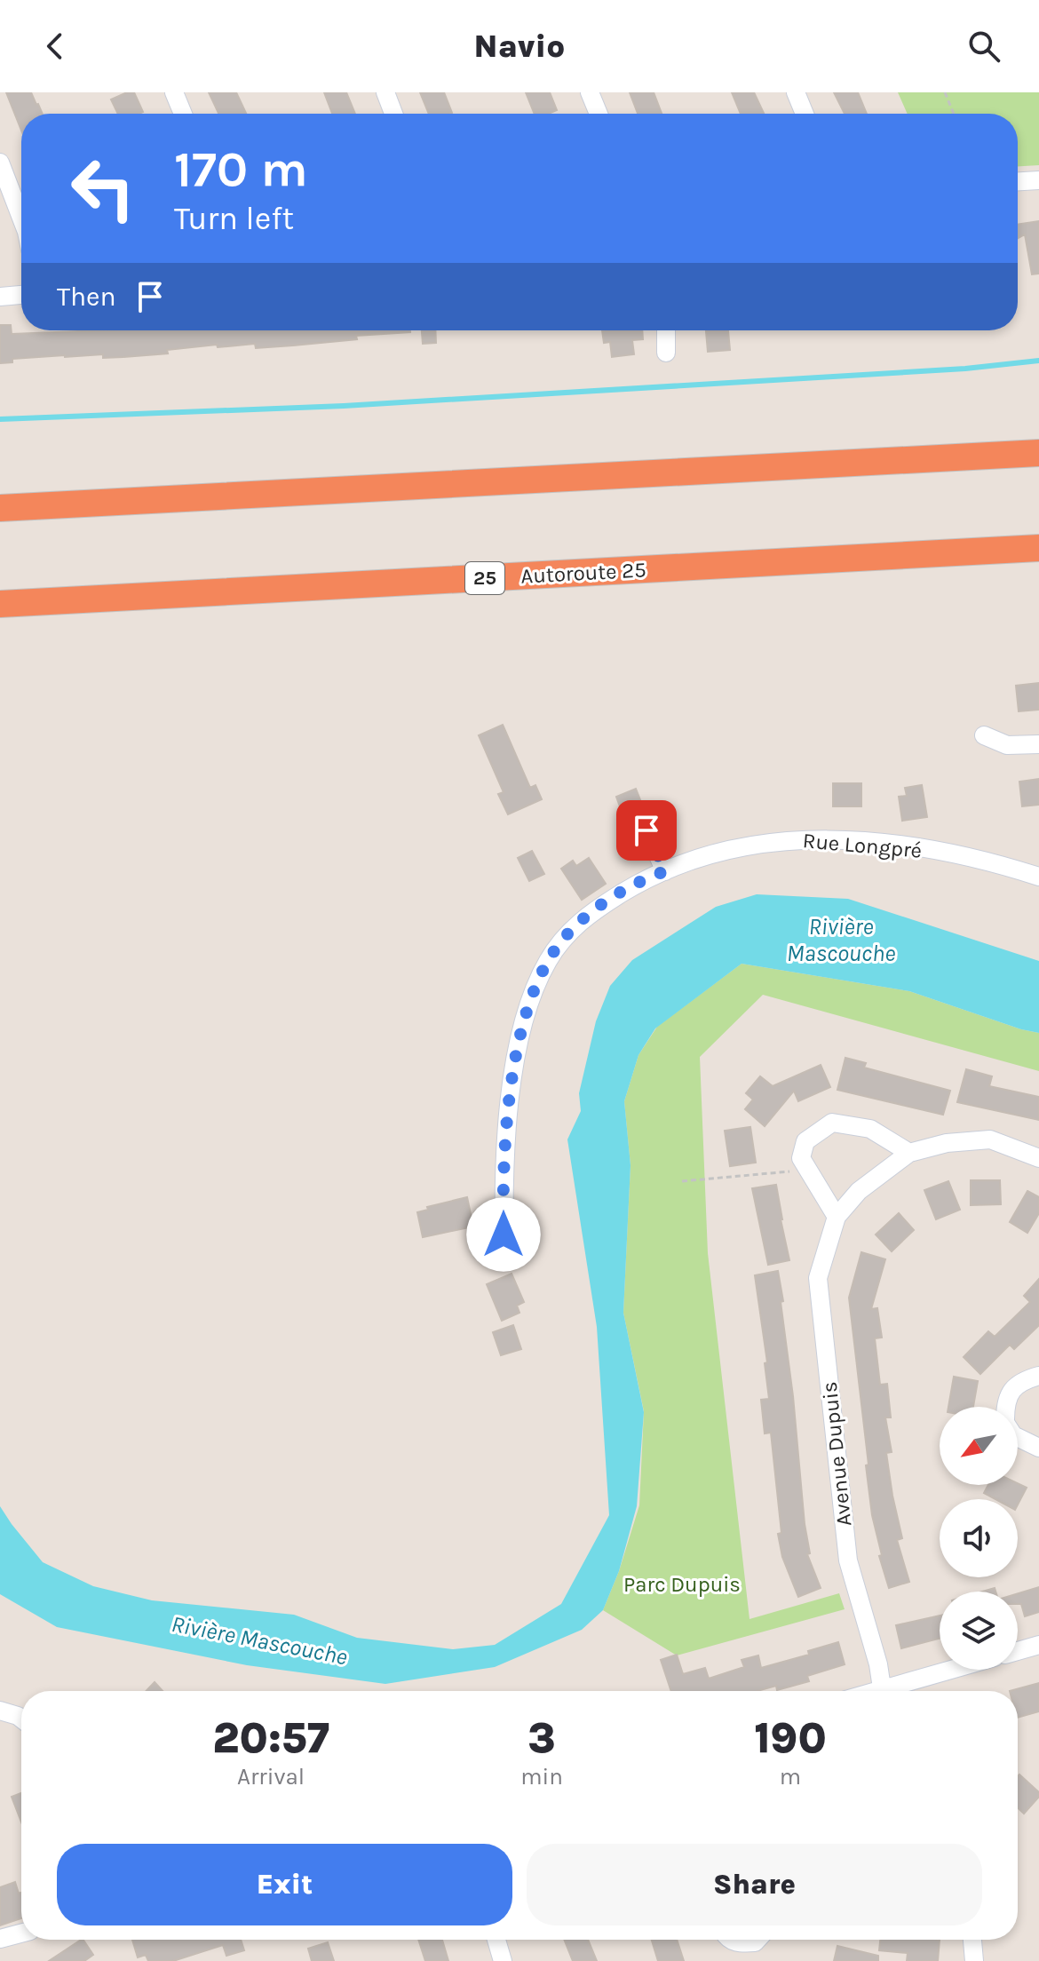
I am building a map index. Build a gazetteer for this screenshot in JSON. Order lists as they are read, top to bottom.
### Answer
{
  "streets": {
    "highway": ["Autoroute 25", "25"],
    "street": ["Rue Longpré", "Avenue Dupuis"]
  },
  "water": ["Rivière Mascouche"],
  "parks": ["Parc Dupuis"],
  "north": "bottom left",
  "page": {
    "header": "Navio",
    "turn": ["170 m", "Turn left"],
    "then": "Then",
    "eta": [
      "20:57",
      "Arrival",
      "3",
      "min",
      "190",
      "m"
    ],
    "buttons": ["Exit", "Share"]
  }
}
